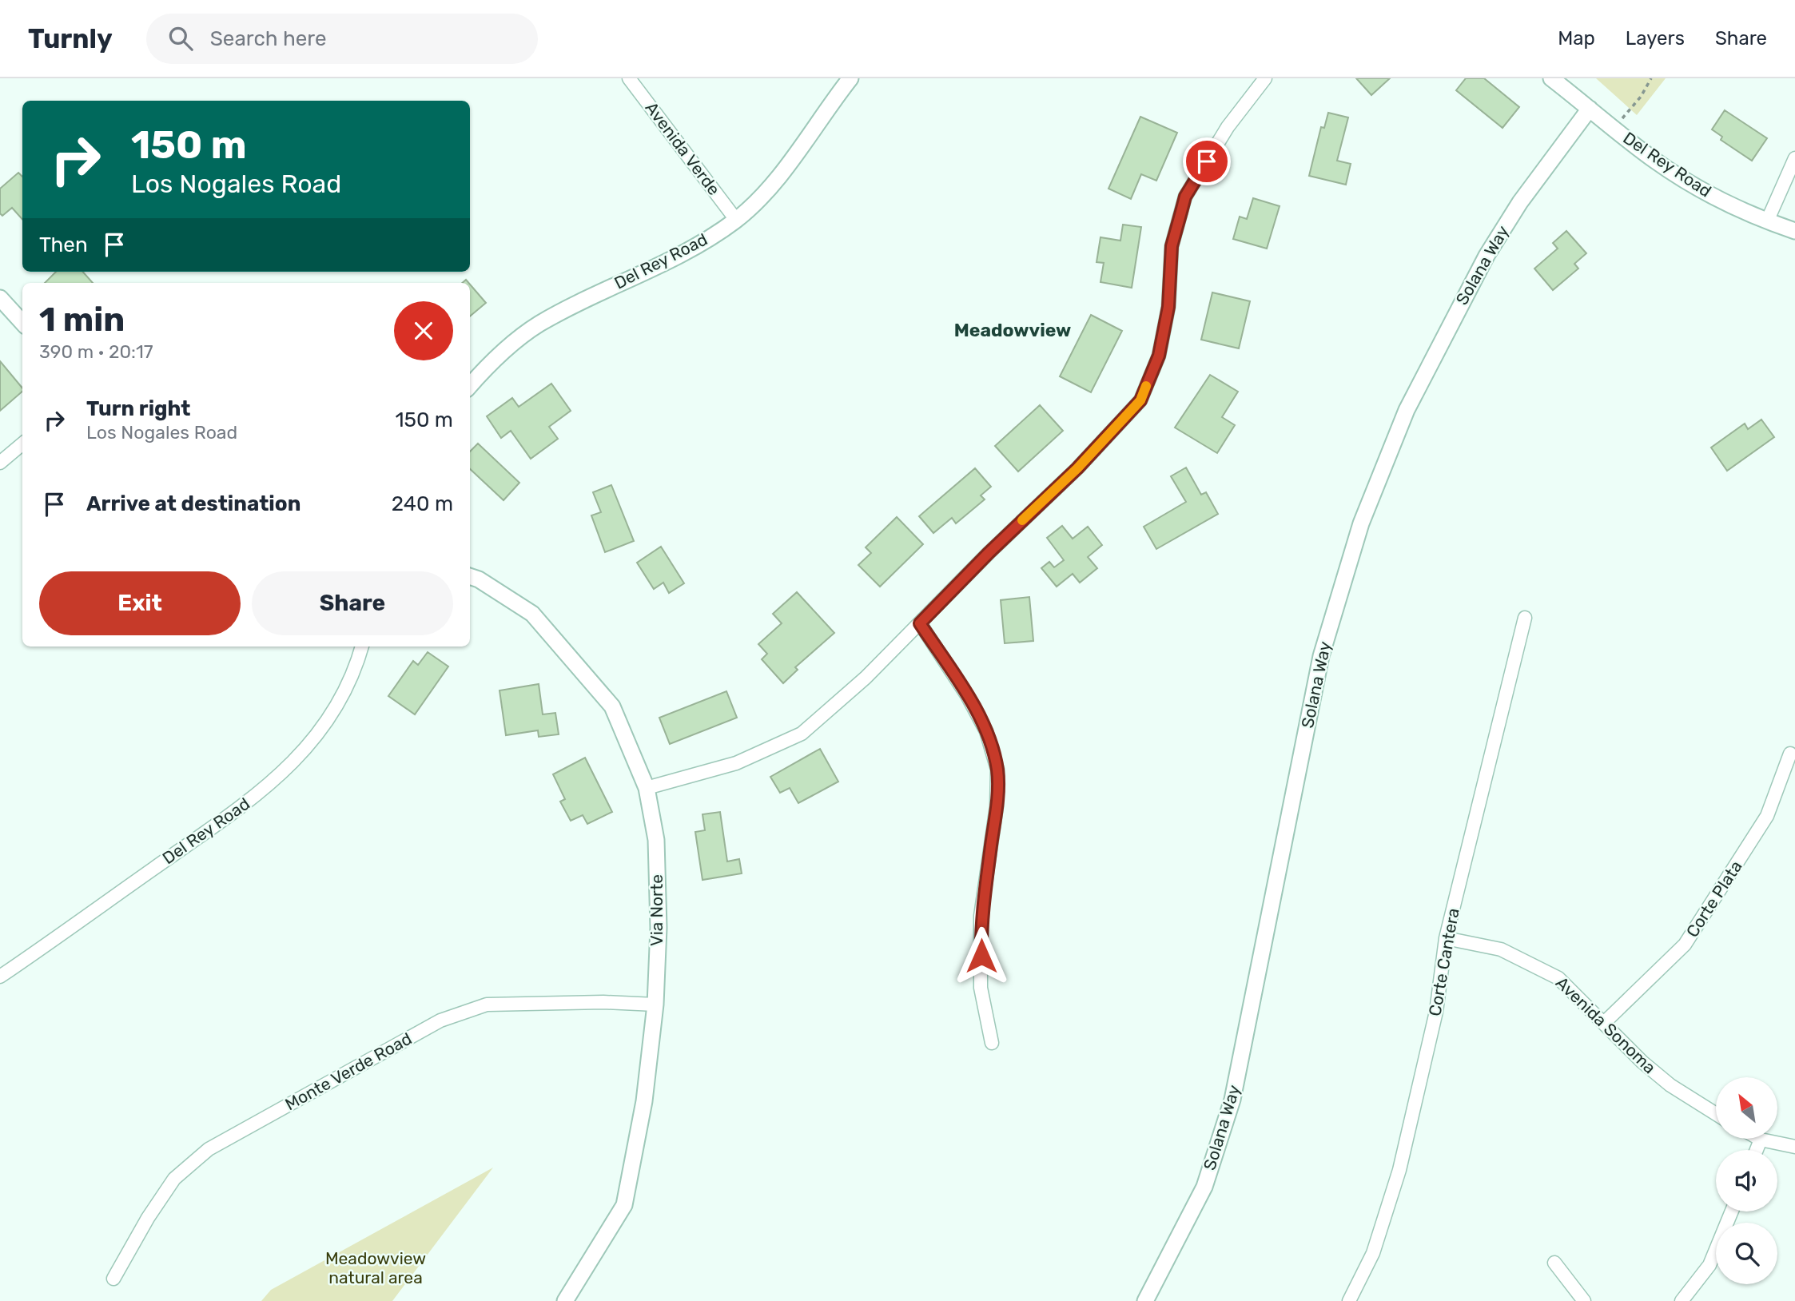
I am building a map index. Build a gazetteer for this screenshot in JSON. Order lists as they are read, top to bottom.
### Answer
{
  "streets": {
    "street": [
      "Avenida Verde",
      "Del Rey Road",
      "Solana Way",
      "Corte Plata",
      "Via Norte",
      "Corte Cantera",
      "Avenida Sonoma",
      "Monte Verde Road"
    ]
  },
  "crossings": [
    ["Avenida Verde", "Del Rey Road"],
    ["Del Rey Road", "Solana Way"],
    ["Corte Plata", "Avenida Sonoma"],
    ["Via Norte", "Monte Verde Road"],
    ["Corte Cantera", "Avenida Sonoma"]
  ],
  "districts": ["Meadowview"],
  "parks": ["Meadowview natural area"],
  "north": "top left",
  "page": {
    "header": "Turnly",
    "search": "Search here",
    "nav": ["Map", "Layers", "Share"],
    "turn": ["150 m", "Los Nogales Road"],
    "then": "Then",
    "heading": ["1 min", "390 m · 20:17"],
    "list": [
      {
        "name": "Turn right",
        "note": "Los Nogales Road",
        "value": "150 m"
      },
      {
        "name": "Arrive at destination",
        "value": "240 m"
      }
    ],
    "buttons": ["Exit", "Share"]
  }
}
